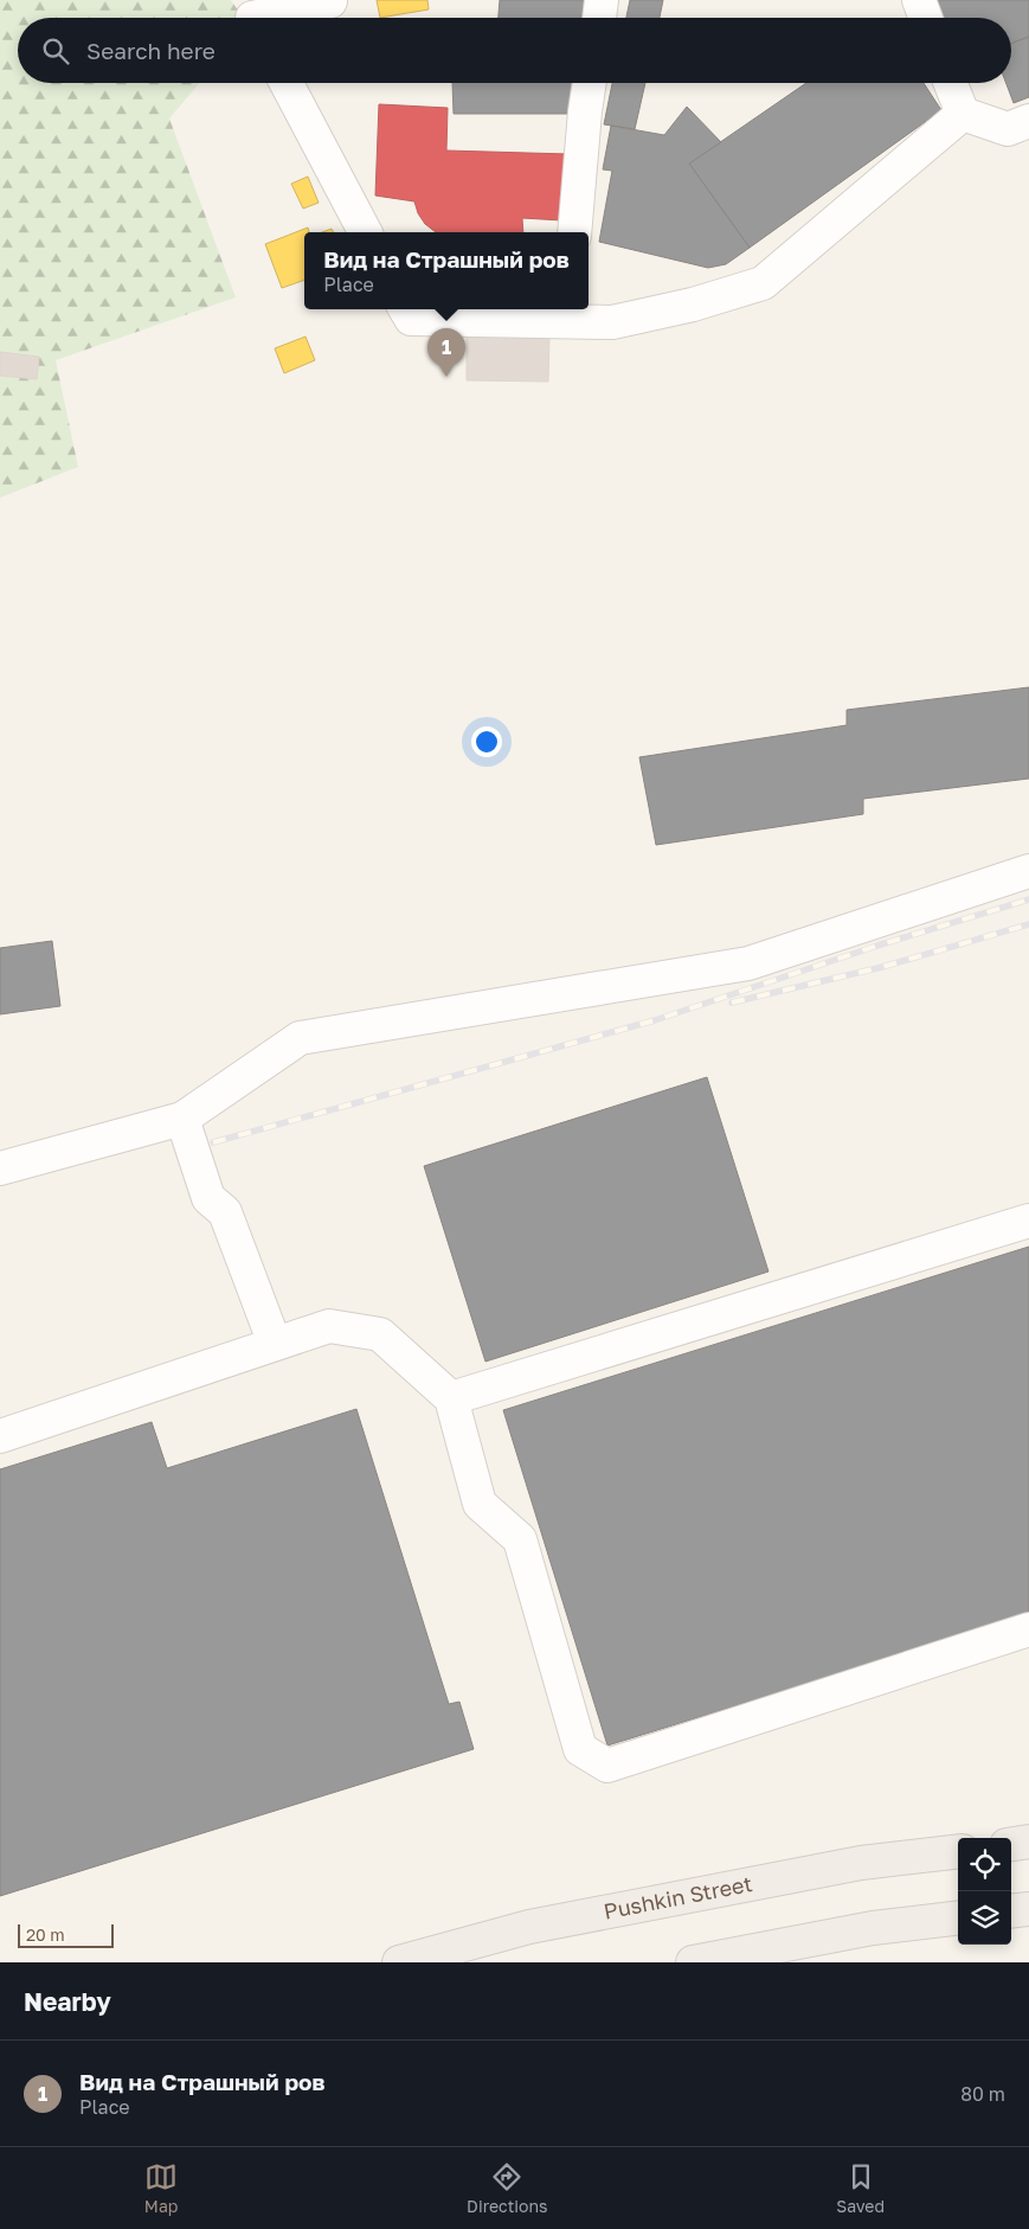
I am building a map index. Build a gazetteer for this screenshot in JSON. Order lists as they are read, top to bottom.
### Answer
{
  "streets": {
    "main road": ["Pushkin Street"]
  },
  "scale_bar": "20 m",
  "page": {
    "search": "Search here",
    "popup": ["Вид на Страшный ров", "Place"],
    "pins": "1",
    "scale": "20 m",
    "heading": "Nearby",
    "list": [
      {
        "mark": "1",
        "name": "Вид на Страшный ров",
        "note": "Place",
        "value": "80 m"
      }
    ],
    "nav": ["Map", "Directions", "Saved"]
  }
}
